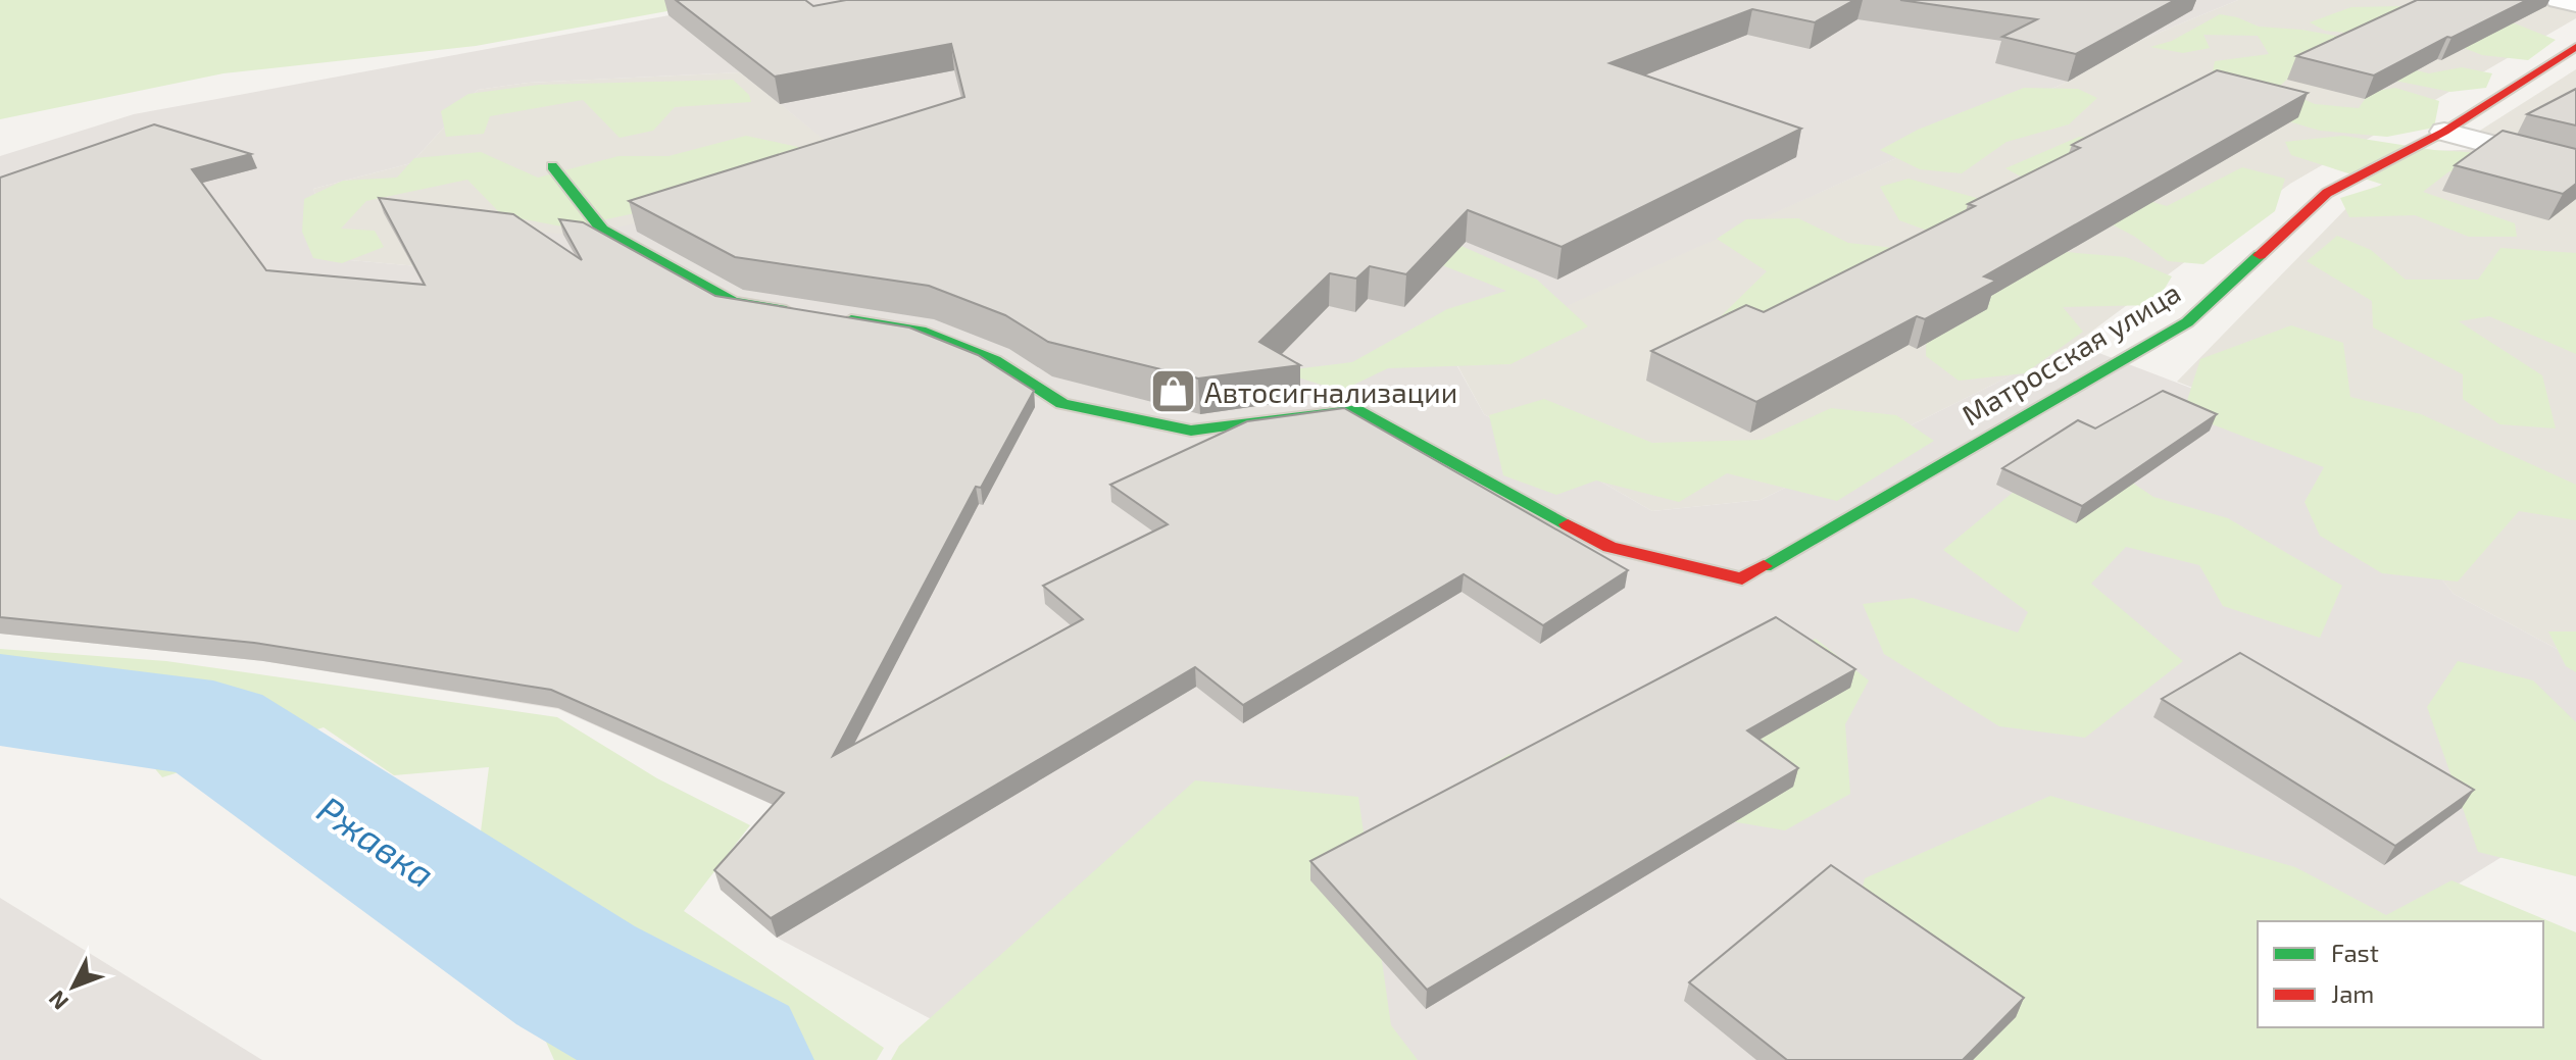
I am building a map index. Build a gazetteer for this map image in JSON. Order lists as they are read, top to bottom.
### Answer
{
  "streets": {
    "street": ["Матросская улица"]
  },
  "water": ["Ржавка"],
  "places": {
    "shop": ["Автосигнализации"]
  },
  "legend": ["Fast", "Jam"],
  "north": "bottom left"
}
